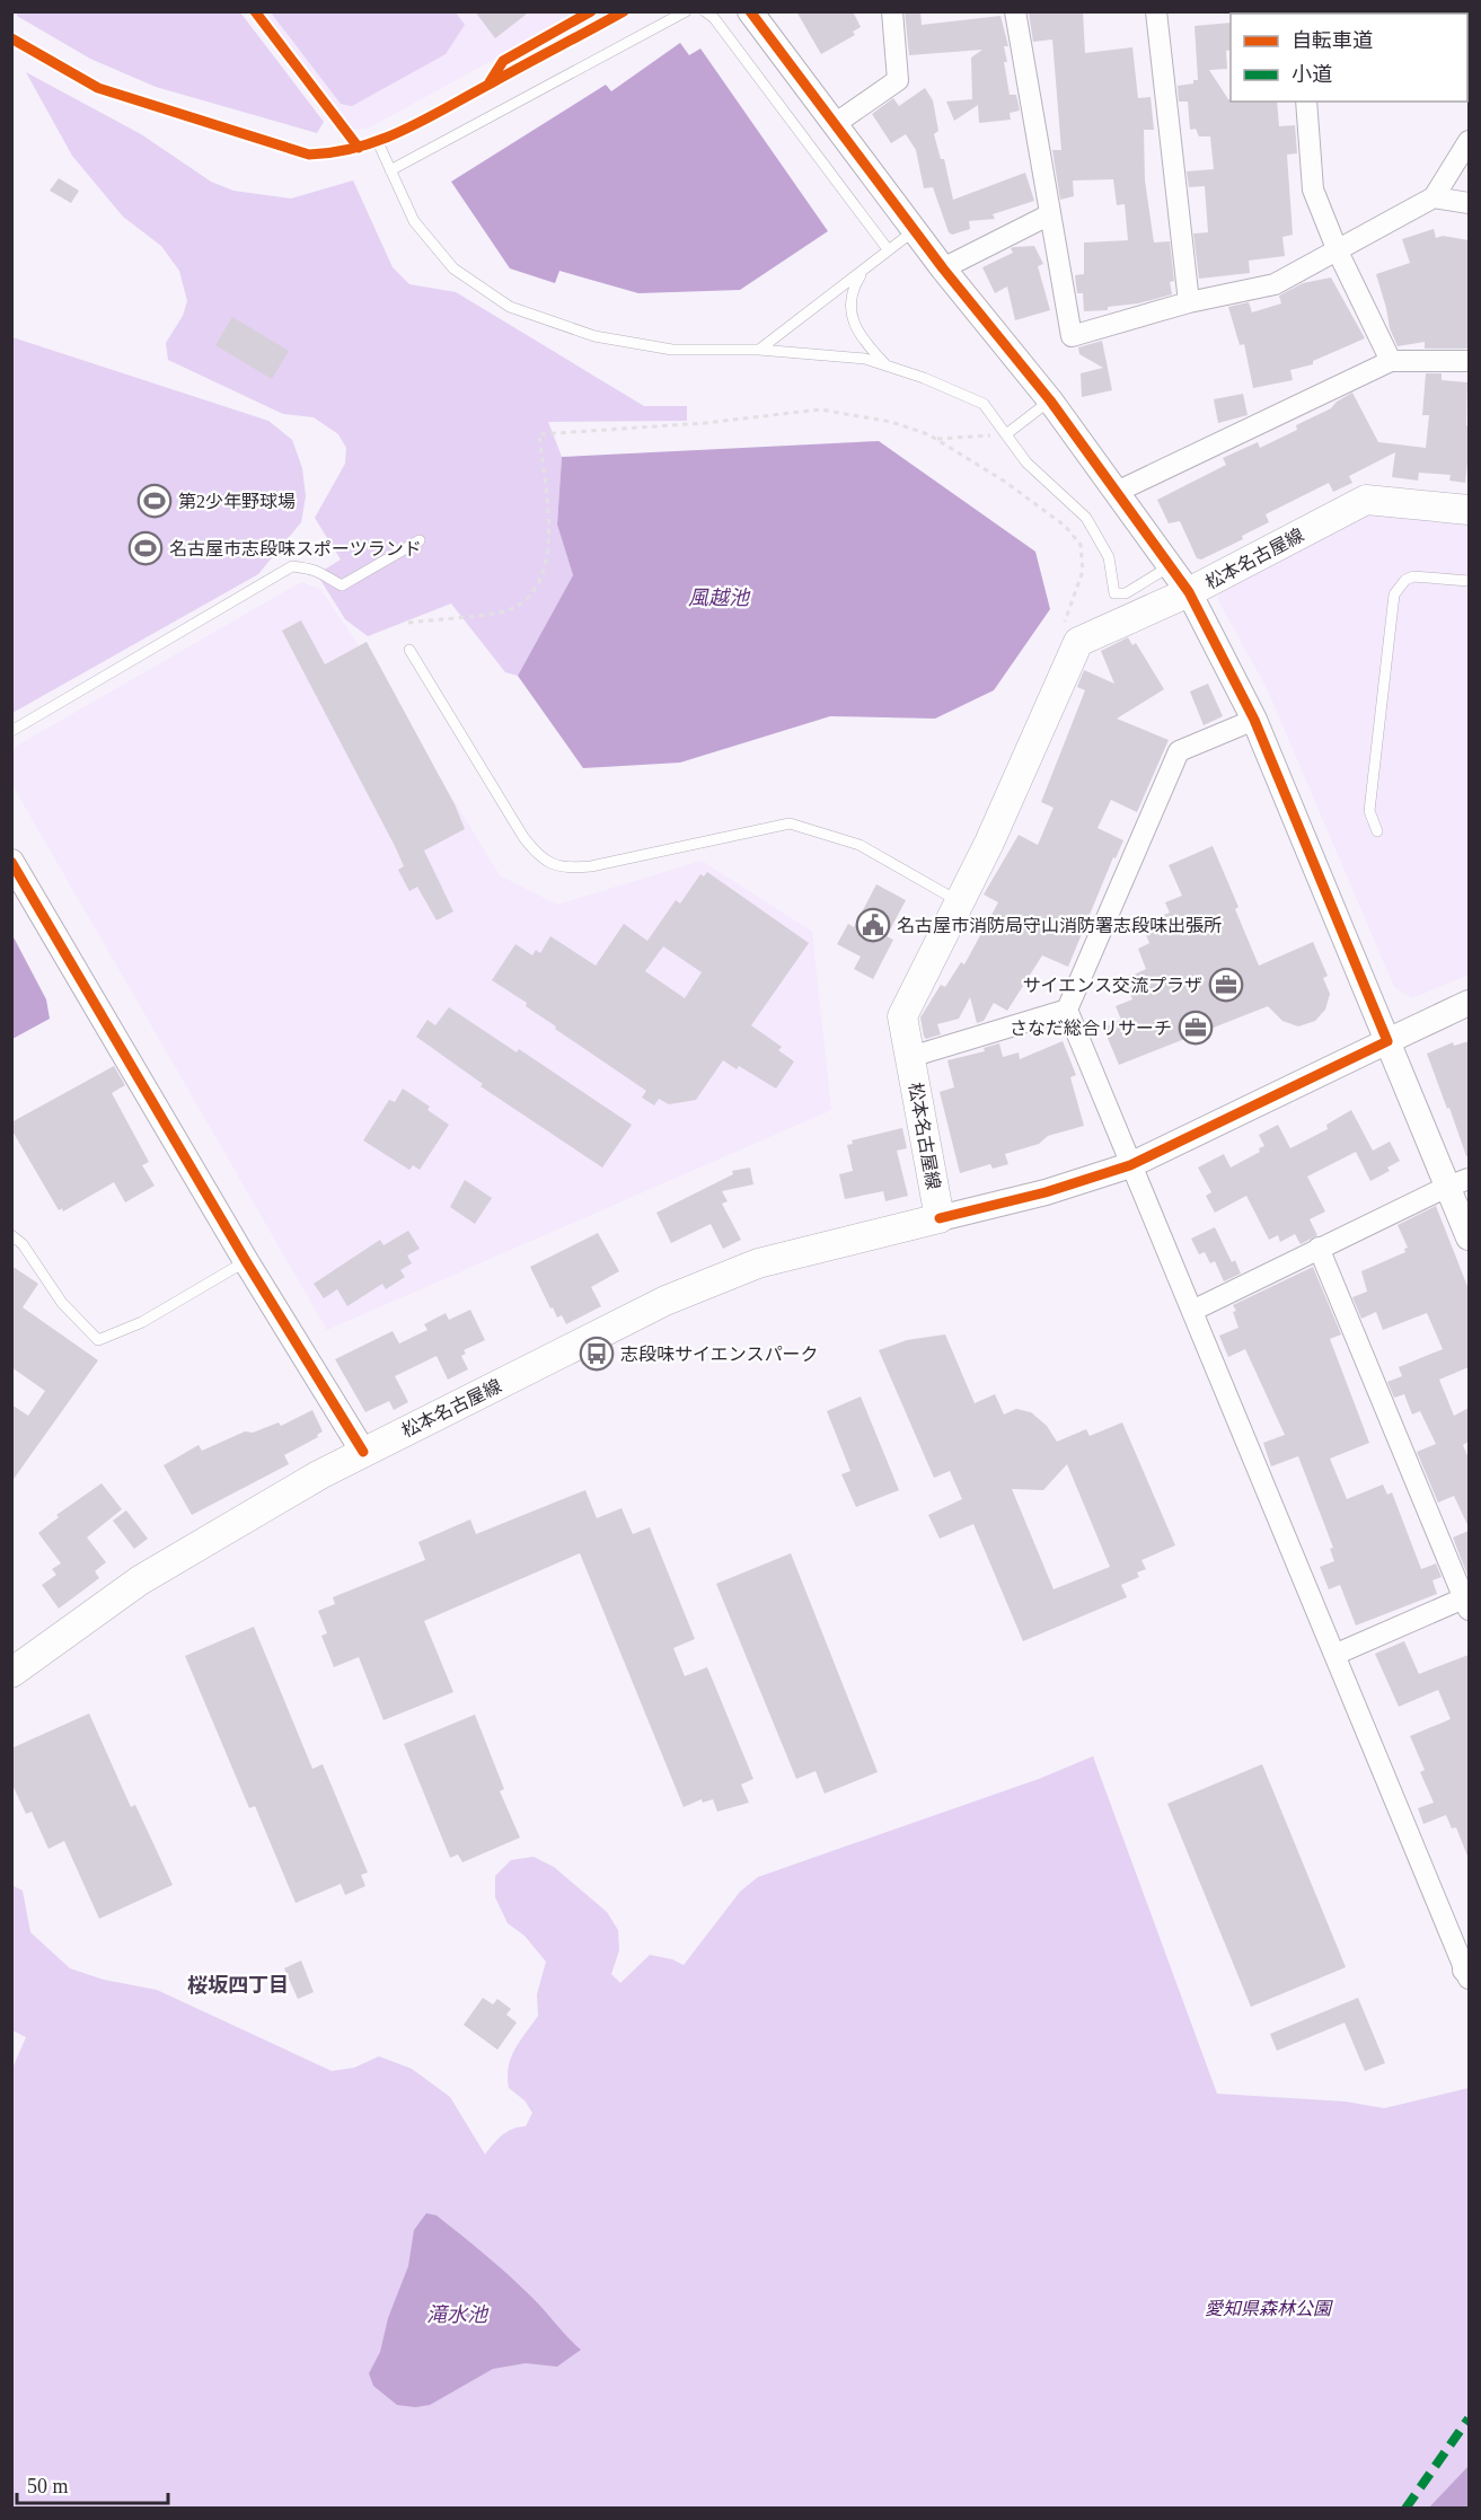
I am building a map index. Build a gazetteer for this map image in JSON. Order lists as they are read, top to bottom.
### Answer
{
  "streets": {
    "main road": ["松本名古屋線"]
  },
  "districts": ["桜坂四丁目"],
  "water": ["風越池", "滝水池"],
  "parks": ["愛知県森林公園"],
  "places": {
    "sports": ["第2少年野球場", "名古屋市志段味スポーツランド"],
    "public building": ["名古屋市消防局守山消防署志段味出張所"],
    "office": ["サイエンス交流プラザ", "さなだ総合リサーチ"],
    "bus stop": ["志段味サイエンスパーク"]
  },
  "legend": ["自転車道", "小道"],
  "scale_bar": "50 m"
}
